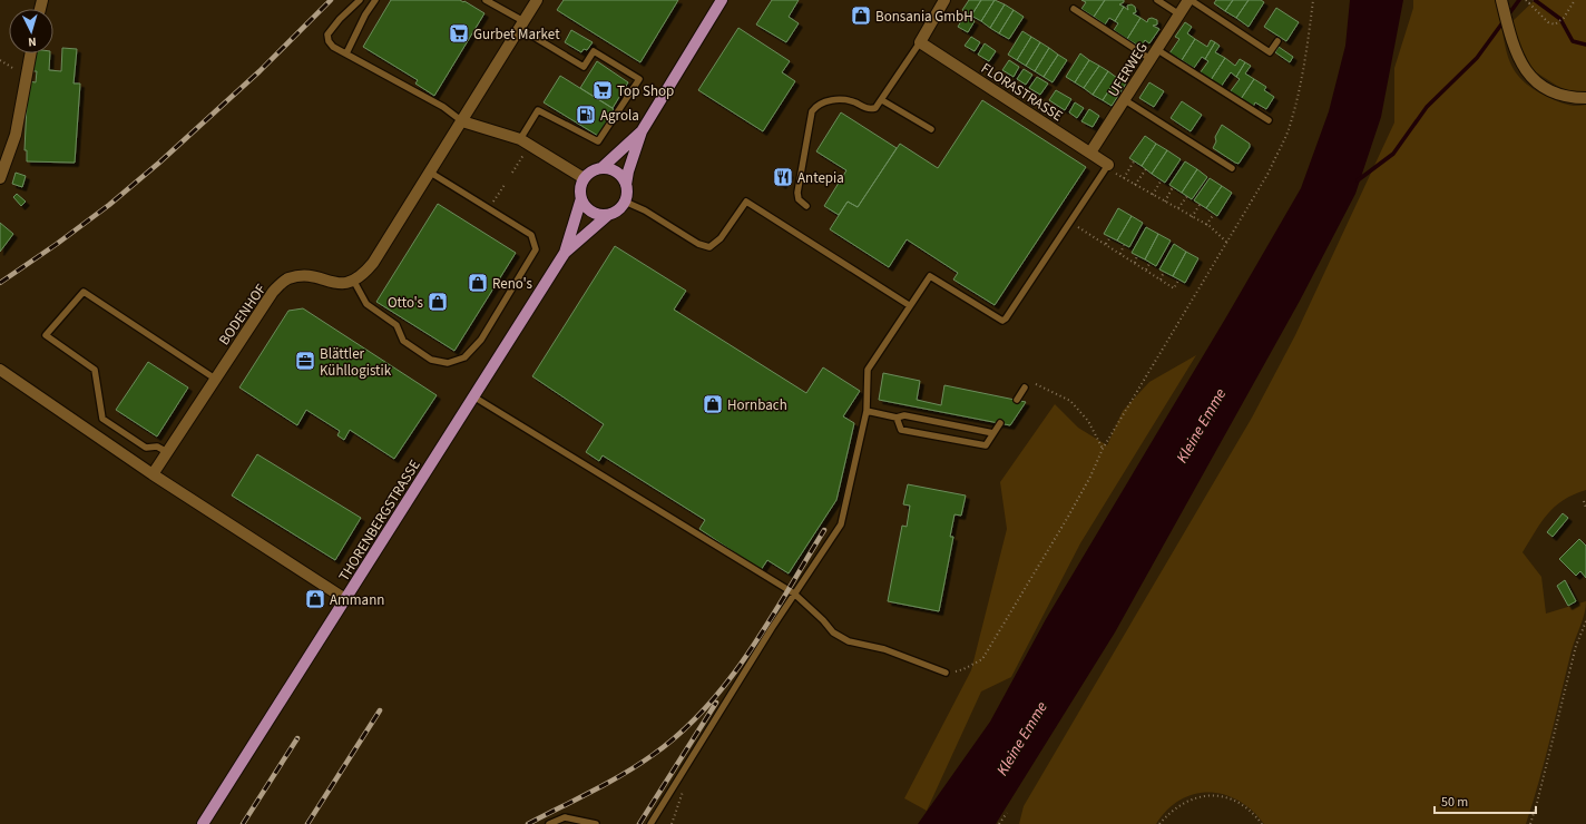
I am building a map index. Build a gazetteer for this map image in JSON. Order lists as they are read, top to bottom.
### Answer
{
  "streets": {
    "main road": ["THORENBERGSTRASSE"],
    "street": ["UFERWEG", "FLORASTRASSE", "BODENHOF"]
  },
  "crossings": [
    ["UFERWEG", "FLORASTRASSE"]
  ],
  "water": ["Kleine Emme"],
  "places": {
    "shop": [
      "Bonsania GmbH",
      "Reno's",
      "Otto's",
      "Hornbach",
      "Ammann"
    ],
    "supermarket": ["Gurbet Market", "Top Shop"],
    "fuel station": ["Agrola"],
    "restaurant": ["Antepia"],
    "office": ["Blättler Kühllogistik"]
  },
  "scale_bar": "50 m",
  "north": "bottom"
}
